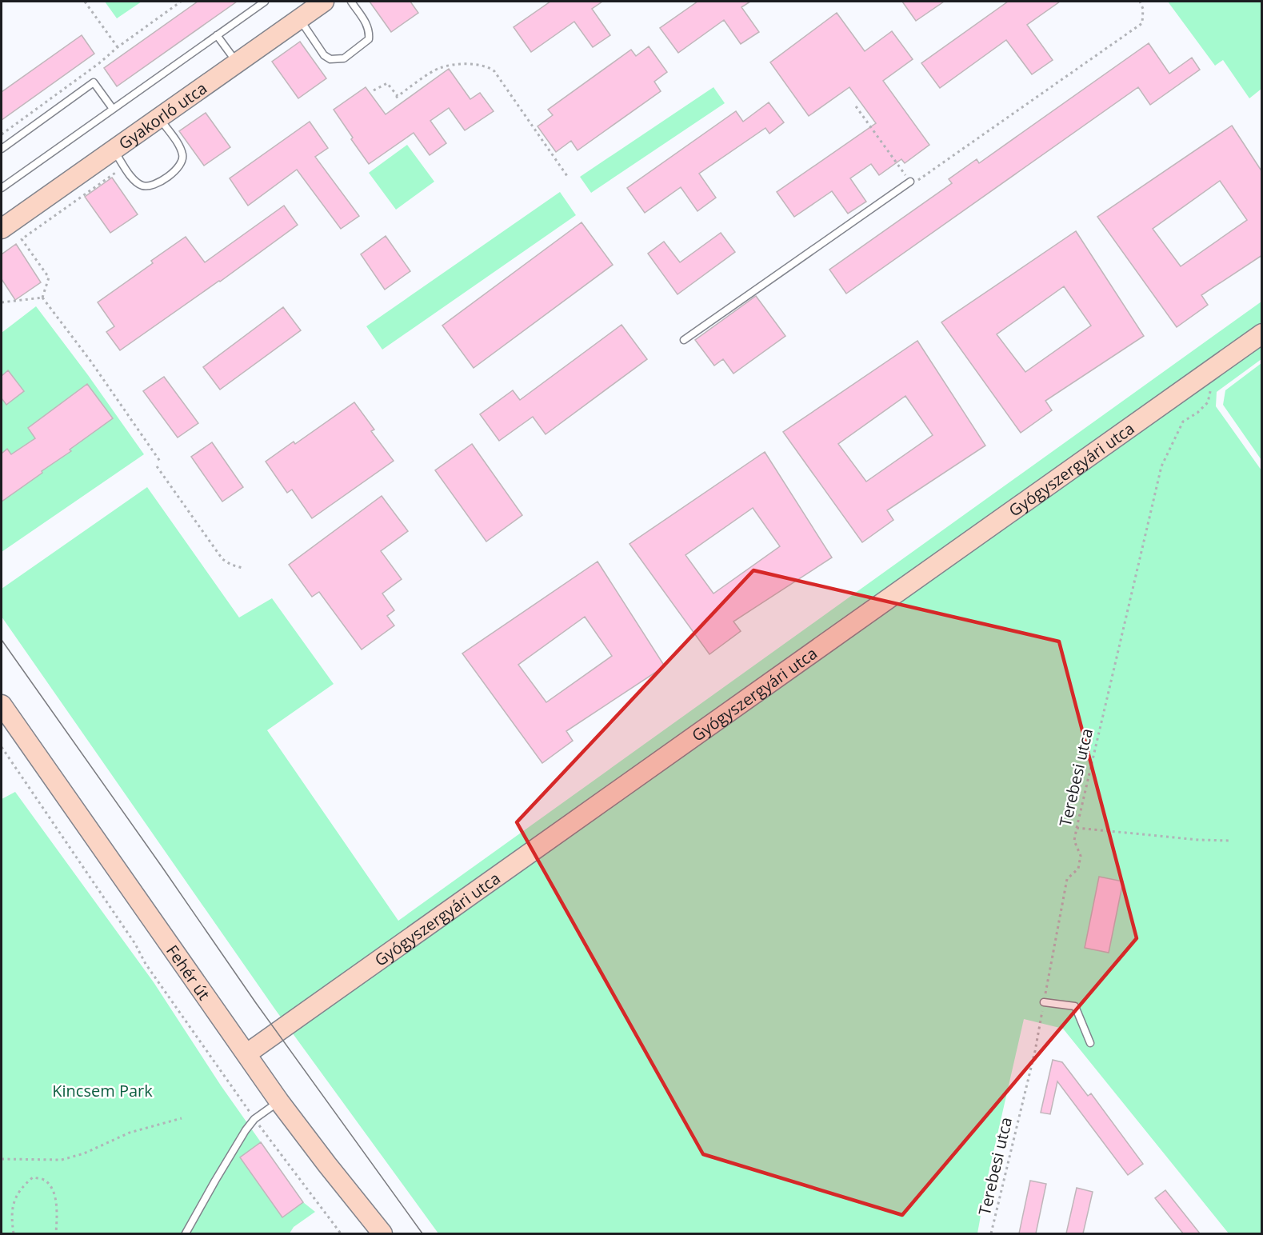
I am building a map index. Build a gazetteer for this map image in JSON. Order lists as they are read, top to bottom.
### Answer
{
  "streets": {
    "street": ["Gyakorló utca", "Gyógyszergyári utca", "Fehér út"],
    "path": ["Terebesi utca"]
  },
  "crossings": [
    ["Gyógyszergyári utca", "Terebesi utca"],
    ["Gyógyszergyári utca", "Fehér út"]
  ],
  "parks": ["Kincsem Park"]
}
